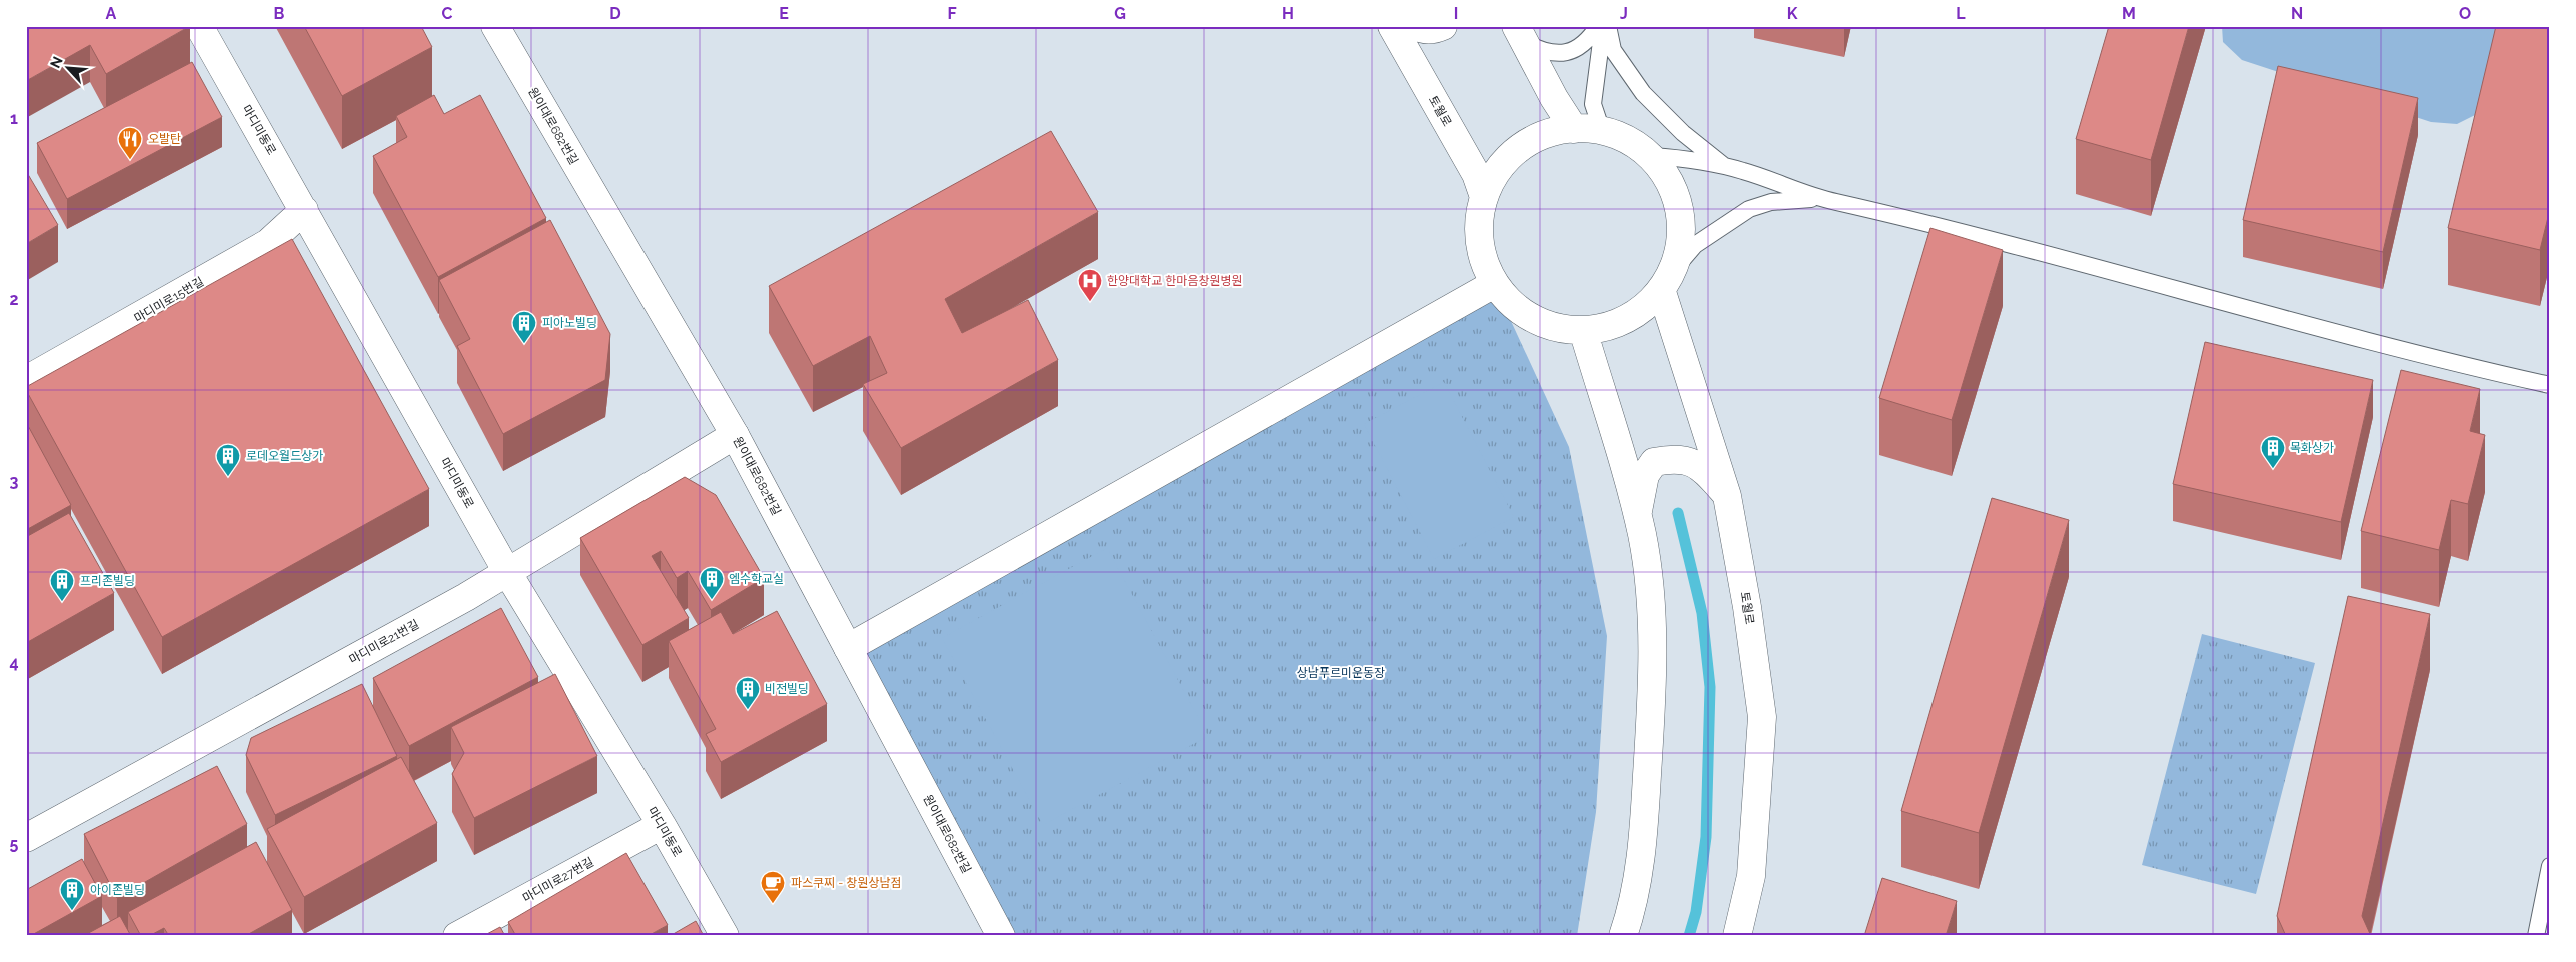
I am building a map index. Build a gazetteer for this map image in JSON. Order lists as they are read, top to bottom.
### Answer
{
  "streets": {
    "street": [
      "토월로",
      "원이대로682번길",
      "마디미동로",
      "마디미로15번길",
      "마디미로21번길",
      "마디미로27번길"
    ]
  },
  "crossings": [
    ["원이대로682번길", "마디미로21번길"],
    ["마디미동로", "마디미로15번길"],
    ["마디미동로", "마디미로21번길"],
    ["마디미동로", "마디미로27번길"]
  ],
  "parks": ["상남푸르미운동장"],
  "places": {
    "restaurant": ["오발탄"],
    "hospital": ["한양대학교 한마음창원병원"],
    "building": [
      "피아노빌딩",
      "목화상가",
      "로데오월드상가",
      "엠수학교실",
      "프리존빌딩",
      "비전빌딩",
      "아이존빌딩"
    ],
    "cafe": ["파스쿠찌 - 창원상남점"]
  },
  "north": "top left",
  "grid": {
    "columns": [
      "A",
      "B",
      "C",
      "D",
      "E",
      "F",
      "G",
      "H",
      "I",
      "J",
      "K",
      "L",
      "M",
      "N",
      "O"
    ],
    "rows": [
      "1",
      "2",
      "3",
      "4",
      "5"
    ]
  }
}
